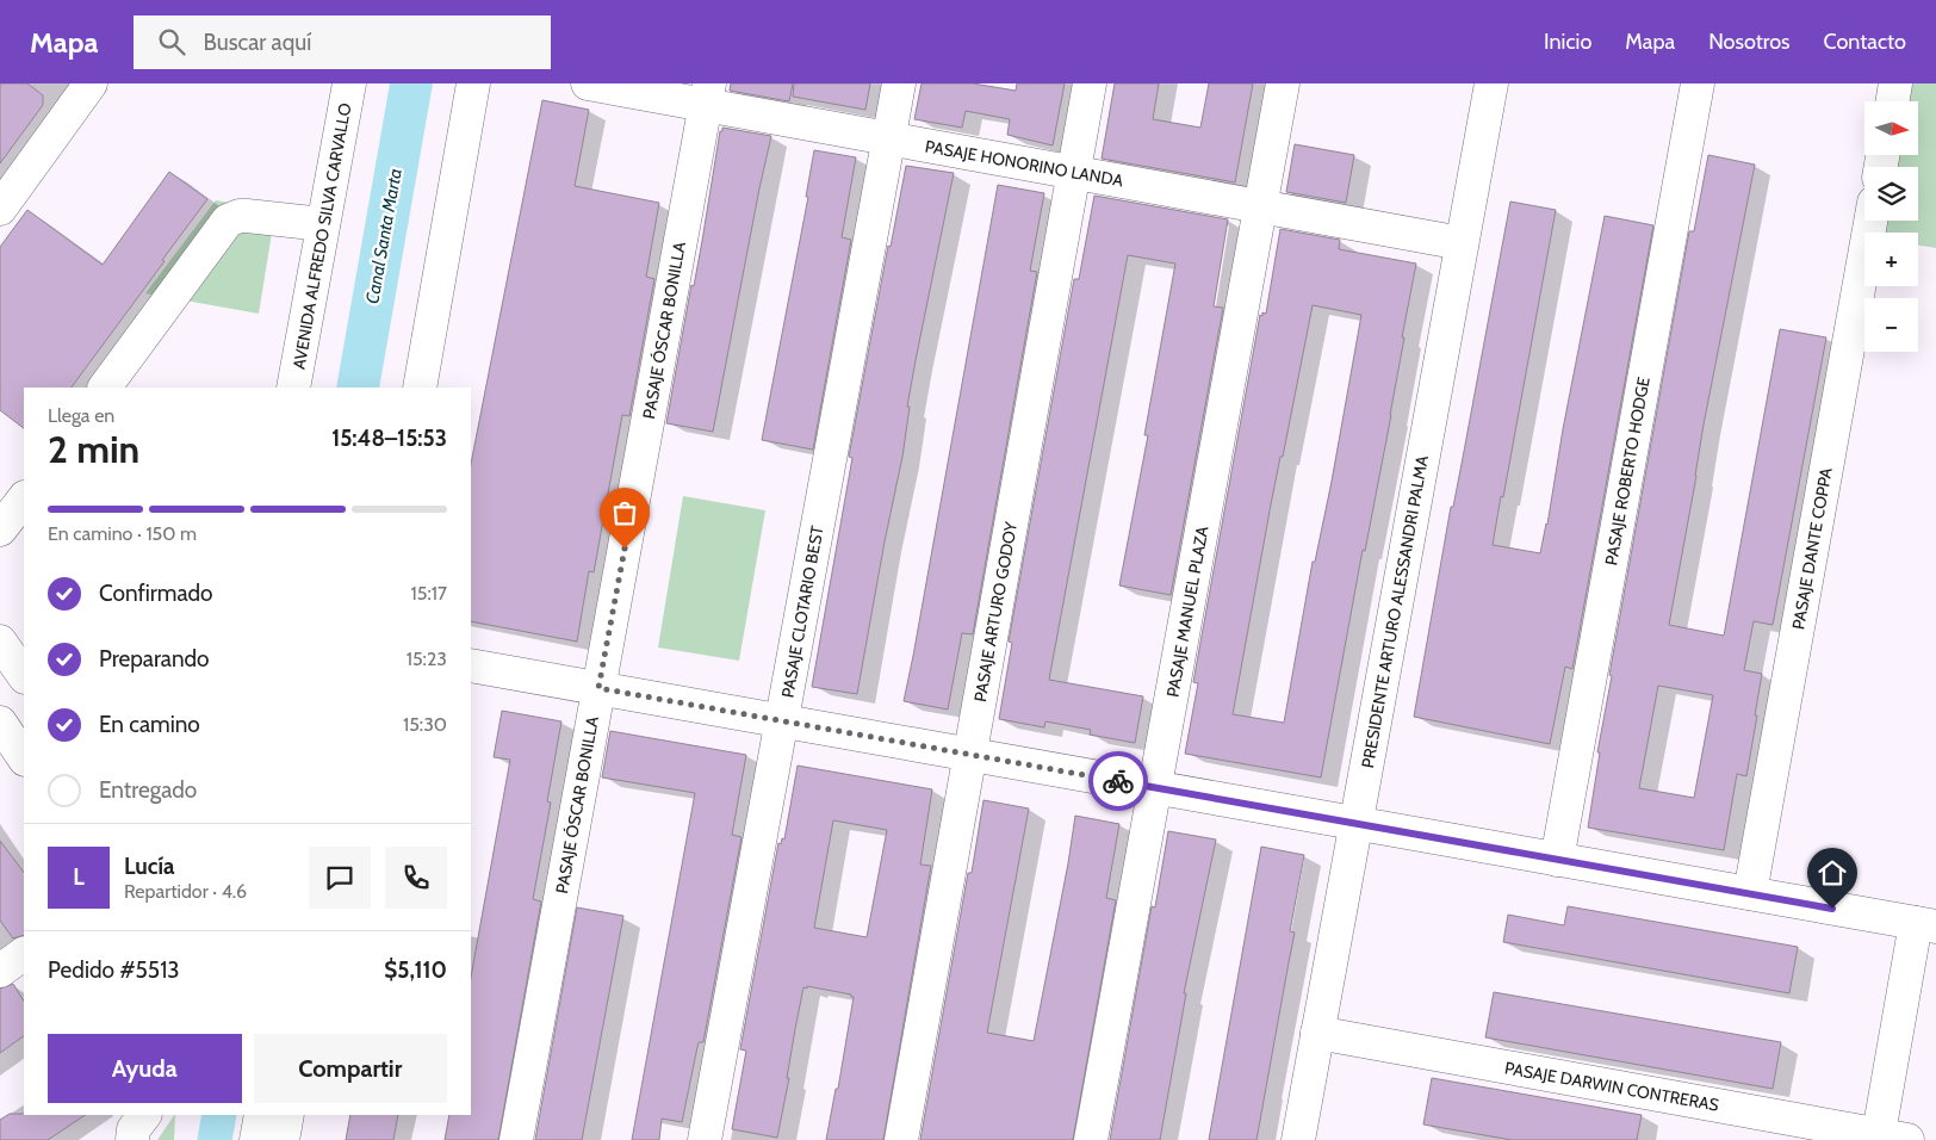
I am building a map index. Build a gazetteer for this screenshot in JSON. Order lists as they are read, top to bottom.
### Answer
{
  "streets": {
    "street": [
      "PASAJE HONORINO LANDA",
      "AVENIDA ALFREDO SILVA CARVALLO",
      "PASAJE ÓSCAR BONILLA",
      "PASAJE ROBERTO HODGE",
      "PASAJE DANTE COPPA",
      "PASAJE CLOTARIO BEST",
      "PASAJE ARTURO GODOY",
      "PASAJE MANUEL PLAZA",
      "PRESIDENTE ARTURO ALESSANDRI PALMA",
      "PASAJE DARWIN CONTRERAS"
    ]
  },
  "crossings": [
    ["PASAJE HONORINO LANDA", "PASAJE ÓSCAR BONILLA"],
    ["PASAJE HONORINO LANDA", "PASAJE CLOTARIO BEST"],
    ["PASAJE HONORINO LANDA", "PASAJE ARTURO GODOY"],
    ["PASAJE HONORINO LANDA", "PASAJE MANUEL PLAZA"],
    ["PASAJE HONORINO LANDA", "PRESIDENTE ARTURO ALESSANDRI PALMA"],
    ["PRESIDENTE ARTURO ALESSANDRI PALMA", "PASAJE DARWIN CONTRERAS"]
  ],
  "water": ["Canal Santa Marta"],
  "north": "right",
  "page": {
    "header": "Mapa",
    "search": "Buscar aquí",
    "nav": [
      "Inicio",
      "Mapa",
      "Nosotros",
      "Contacto"
    ],
    "map_buttons": ["+", "−"],
    "heading": ["2 min", "Llega en", "15:48–15:53"],
    "panel": [
      "Lucía",
      "Repartidor · 4.6",
      "Pedido #5513",
      "$5,110"
    ],
    "bar": "En camino · 150 m",
    "list": [
      ["Confirmado", "15:17"],
      ["Preparando", "15:23"],
      ["En camino", "15:30"],
      "Entregado"
    ],
    "round": "L",
    "buttons": ["Ayuda", "Compartir"]
  }
}
